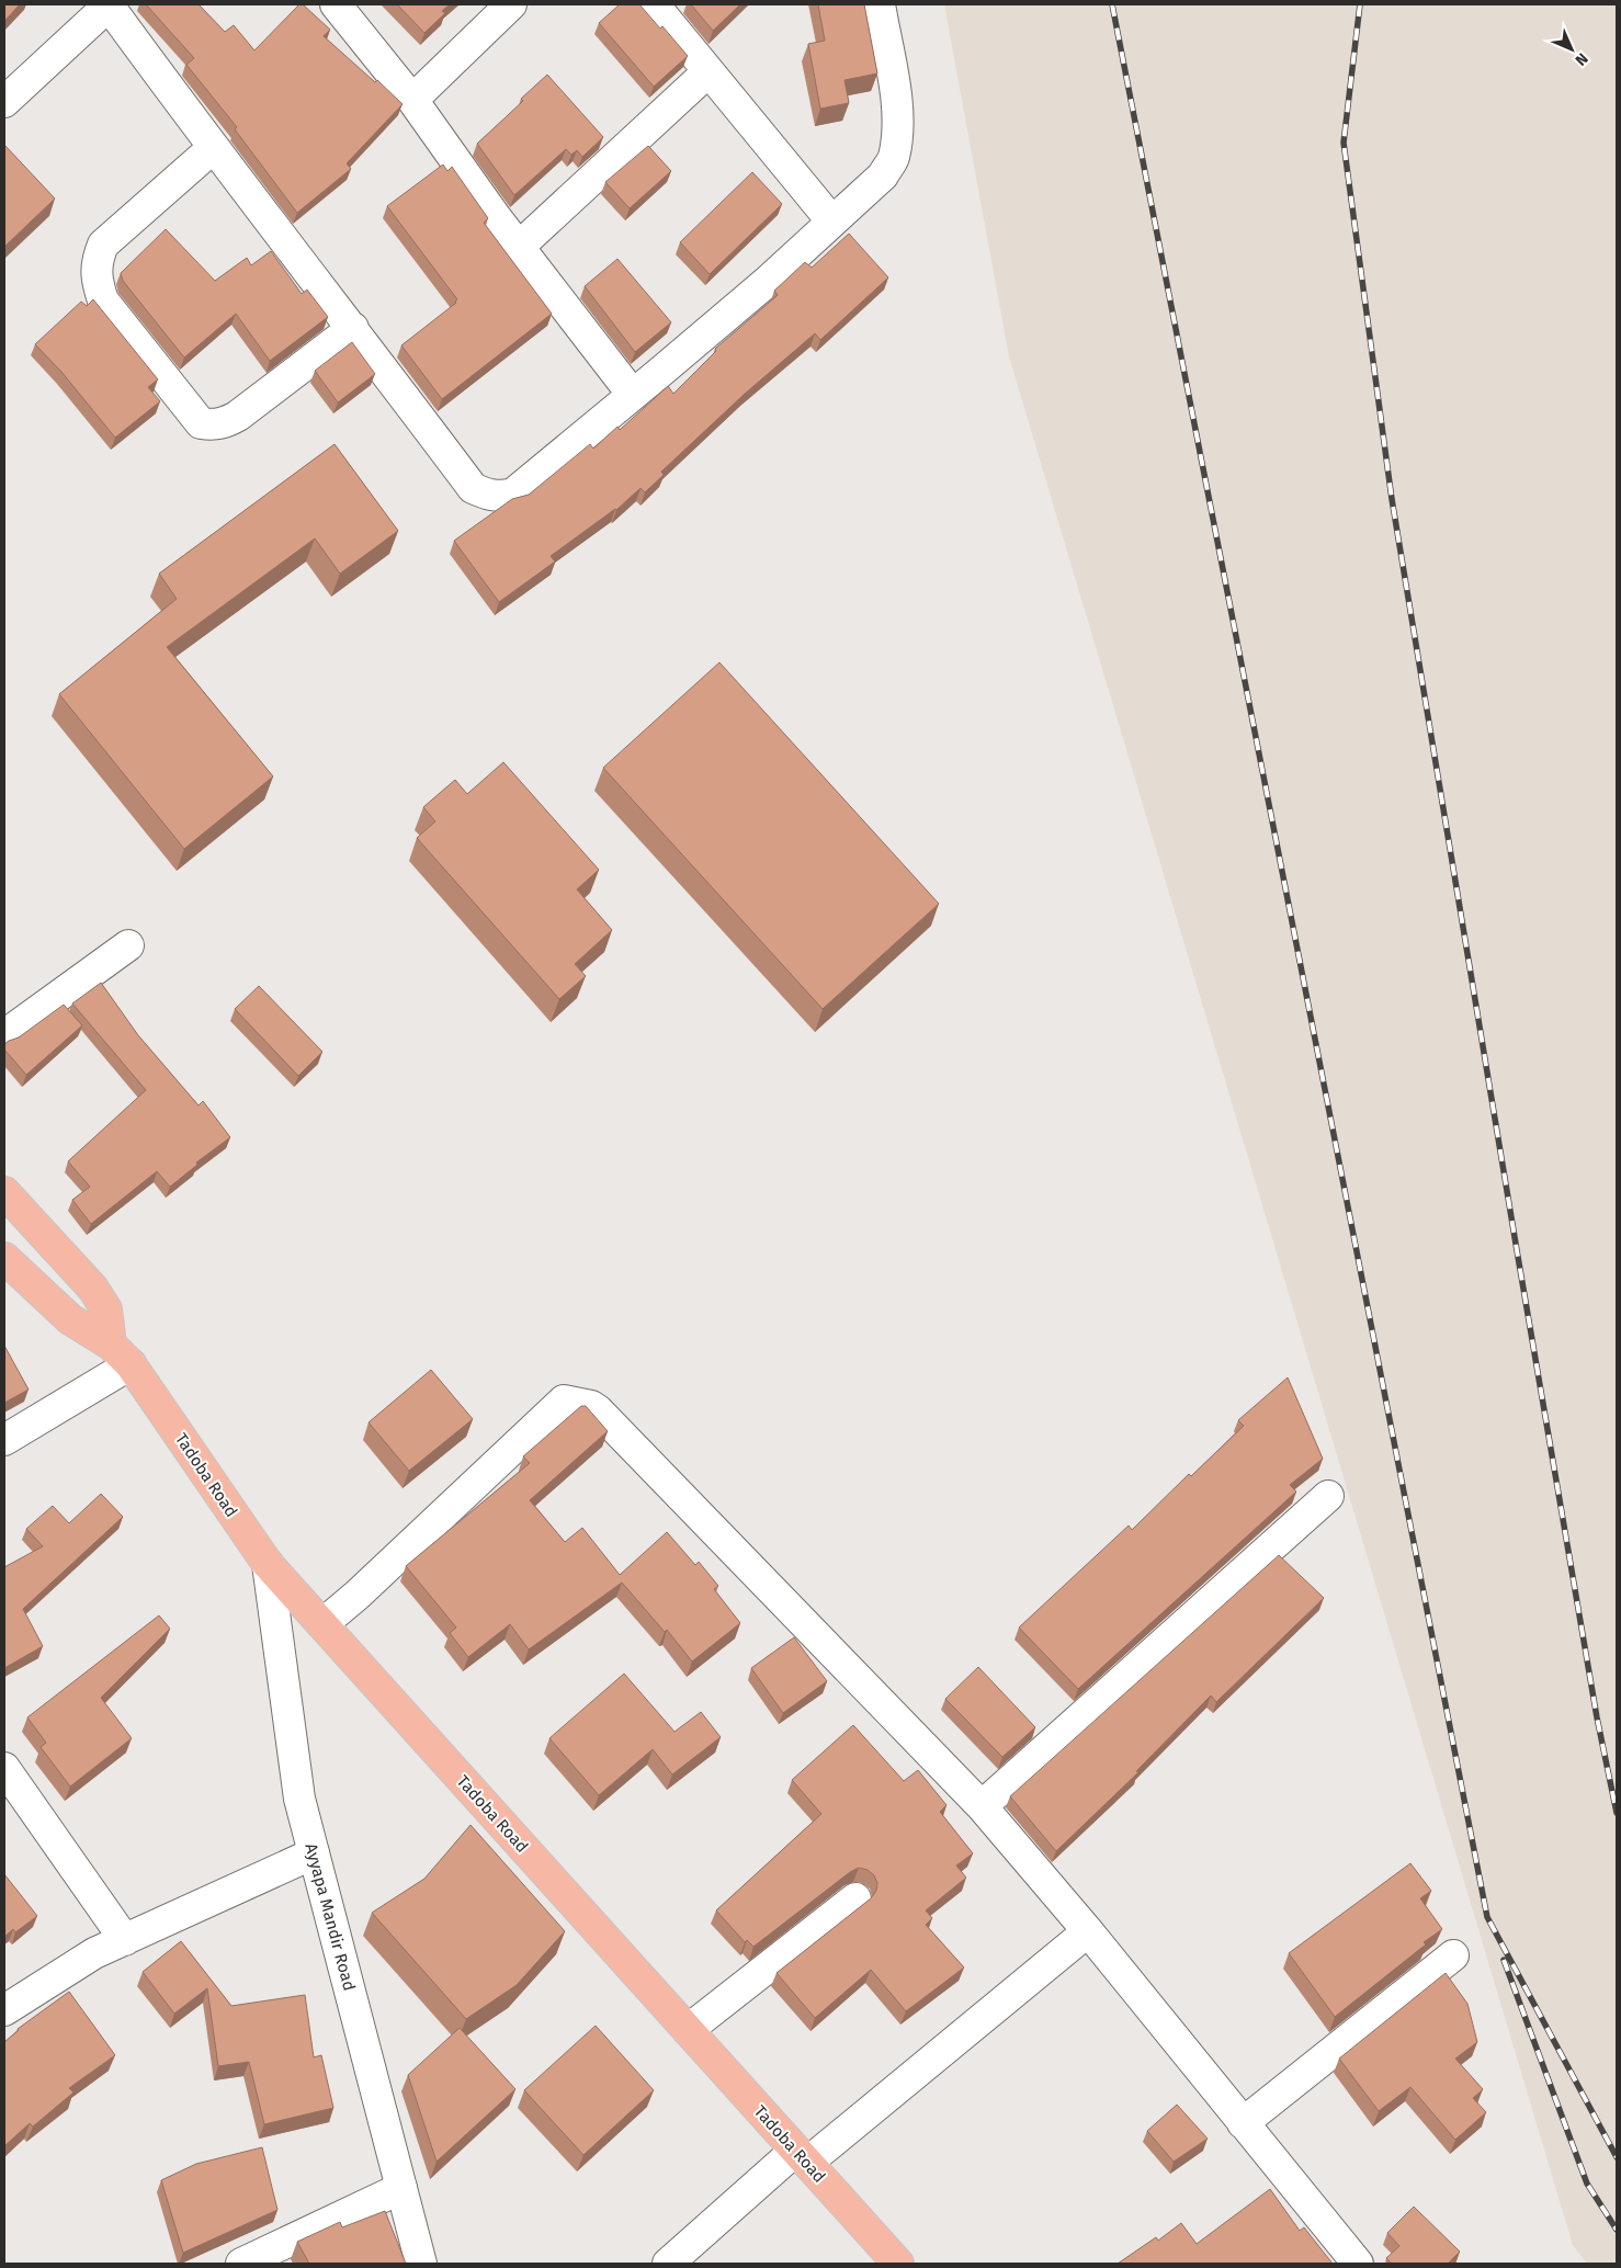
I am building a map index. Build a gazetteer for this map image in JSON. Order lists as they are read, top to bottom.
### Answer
{
  "streets": {
    "main road": ["Tadoba Road"],
    "street": ["Ayyapa Mandir Road"]
  },
  "crossings": [
    ["Tadoba Road", "Ayyapa Mandir Road"]
  ],
  "north": "bottom right"
}
